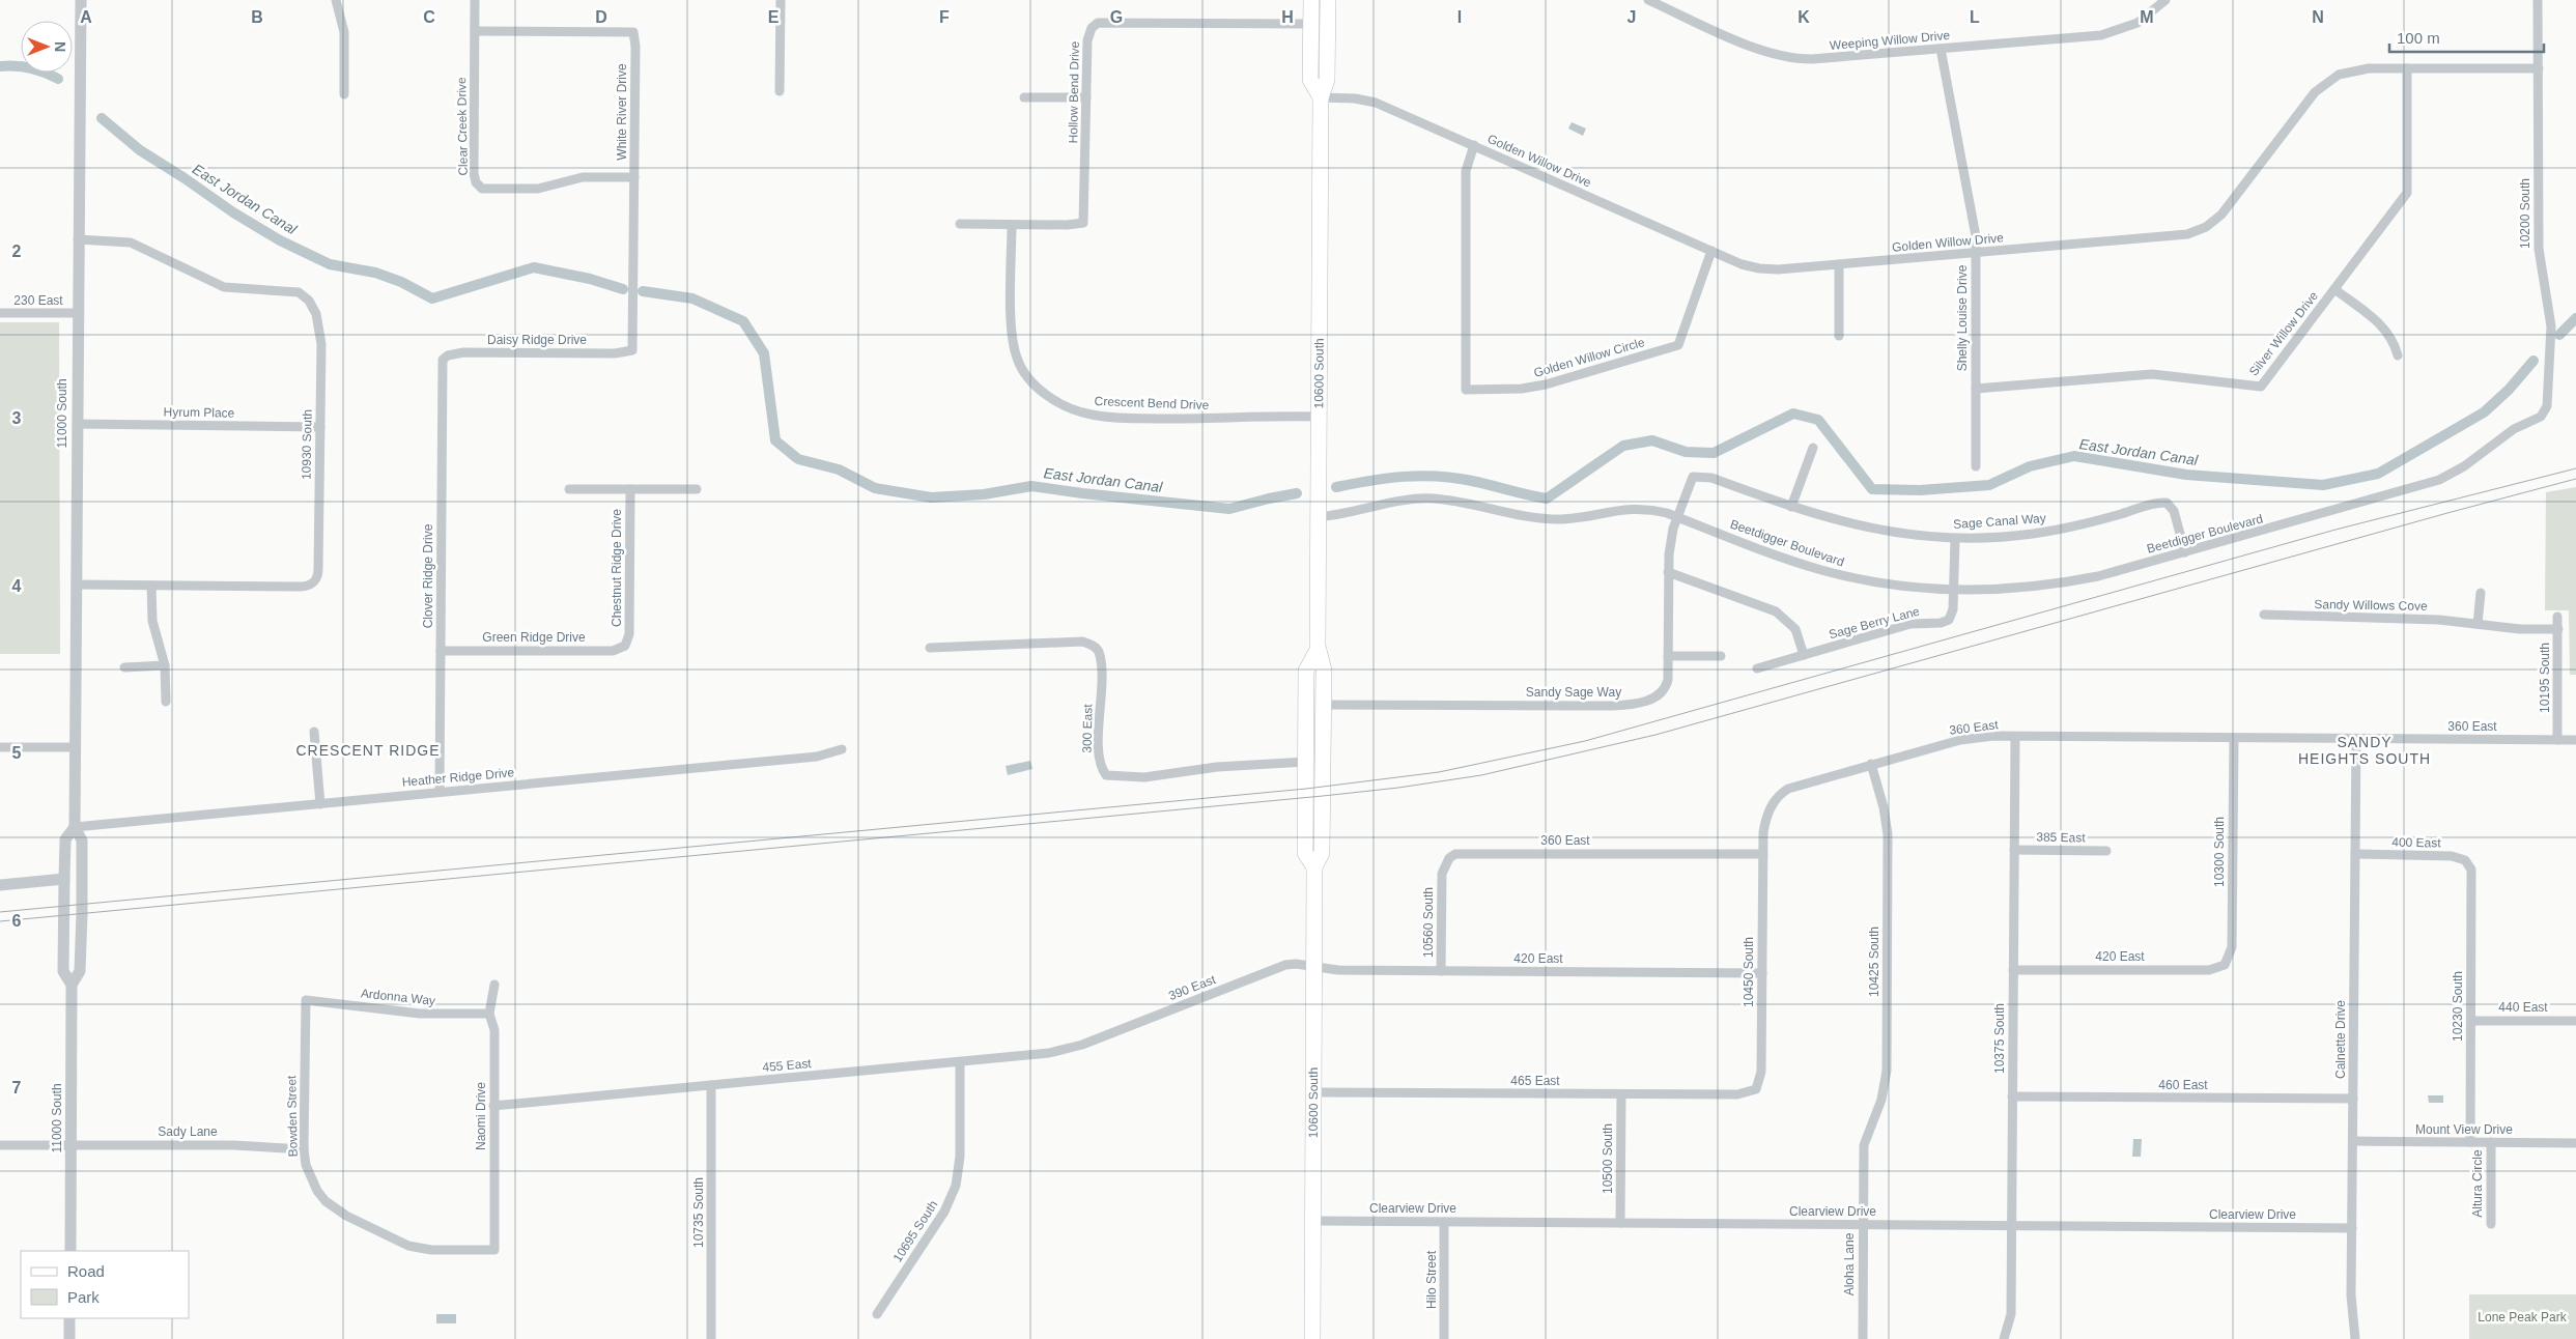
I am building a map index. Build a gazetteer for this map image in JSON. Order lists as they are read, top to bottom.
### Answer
{
  "streets": {
    "main road": ["10600 South"],
    "street": [
      "Weeping Willow Drive",
      "Hollow Bend Drive",
      "White River Drive",
      "Clear Creek Drive",
      "Golden Willow Drive",
      "10200 South",
      "230 East",
      "Shelly Louise Drive",
      "Silver Willow Drive",
      "Daisy Ridge Drive",
      "Golden Willow Circle",
      "Crescent Bend Drive",
      "Hyrum Place",
      "11000 South",
      "10930 South",
      "Sage Canal Way",
      "Beetdigger Boulevard",
      "Chestnut Ridge Drive",
      "Clover Ridge Drive",
      "Sandy Willows Cove",
      "Sage Berry Lane",
      "Green Ridge Drive",
      "10195 South",
      "Sandy Sage Way",
      "360 East",
      "300 East",
      "Heather Ridge Drive",
      "385 East",
      "400 East",
      "10300 South",
      "10560 South",
      "420 East",
      "10425 South",
      "10450 South",
      "390 East",
      "Ardonna Way",
      "10230 South",
      "440 East",
      "10375 South",
      "Calnette Drive",
      "455 East",
      "465 East",
      "460 East",
      "Bowden Street",
      "Naomi Drive",
      "Mount View Drive",
      "Sady Lane",
      "10500 South",
      "Altura Circle",
      "Clearview Drive",
      "10735 South",
      "10695 South",
      "Aloha Lane",
      "Hilo Street"
    ]
  },
  "crossings": [
    ["Weeping Willow Drive", "Shelly Louise Drive"],
    ["Hollow Bend Drive", "10600 South"],
    ["Hollow Bend Drive", "Crescent Bend Drive"],
    ["White River Drive", "Clear Creek Drive"],
    ["White River Drive", "Daisy Ridge Drive"],
    ["Golden Willow Drive", "10200 South"],
    ["Golden Willow Drive", "Shelly Louise Drive"],
    ["Golden Willow Drive", "Silver Willow Drive"],
    ["Golden Willow Drive", "Golden Willow Circle"],
    ["Golden Willow Drive", "10600 South"],
    ["10200 South", "Beetdigger Boulevard"],
    ["230 East", "11000 South"],
    ["Shelly Louise Drive", "Silver Willow Drive"],
    ["Daisy Ridge Drive", "Clover Ridge Drive"],
    ["10600 South", "Crescent Bend Drive"],
    ["10600 South", "Beetdigger Boulevard"],
    ["10600 South", "Sandy Sage Way"],
    ["10600 South", "300 East"],
    ["10600 South", "420 East"],
    ["10600 South", "390 East"],
    ["10600 South", "465 East"],
    ["10600 South", "Clearview Drive"],
    ["Hyrum Place", "11000 South"],
    ["Hyrum Place", "10930 South"],
    ["11000 South", "10930 South"],
    ["11000 South", "Heather Ridge Drive"],
    ["11000 South", "Sady Lane"],
    ["Sage Canal Way", "Beetdigger Boulevard"],
    ["Sage Canal Way", "Sage Berry Lane"],
    ["Sage Canal Way", "Sandy Sage Way"],
    ["Beetdigger Boulevard", "Sage Berry Lane"],
    ["Beetdigger Boulevard", "Sandy Sage Way"],
    ["Chestnut Ridge Drive", "Green Ridge Drive"],
    ["Clover Ridge Drive", "Green Ridge Drive"],
    ["Clover Ridge Drive", "Heather Ridge Drive"],
    ["Sandy Willows Cove", "10195 South"],
    ["10195 South", "360 East"],
    ["360 East", "10300 South"],
    ["360 East", "10560 South"],
    ["360 East", "10425 South"],
    ["360 East", "10450 South"],
    ["360 East", "10375 South"],
    ["360 East", "Calnette Drive"],
    ["385 East", "10375 South"],
    ["400 East", "10230 South"],
    ["400 East", "Calnette Drive"],
    ["10300 South", "420 East"],
    ["10560 South", "420 East"],
    ["420 East", "10450 South"],
    ["420 East", "390 East"],
    ["420 East", "10375 South"],
    ["10425 South", "Aloha Lane"],
    ["10450 South", "465 East"],
    ["390 East", "455 East"],
    ["Ardonna Way", "Bowden Street"],
    ["Ardonna Way", "Naomi Drive"],
    ["10230 South", "440 East"],
    ["10230 South", "Mount View Drive"],
    ["10375 South", "460 East"],
    ["10375 South", "Clearview Drive"],
    ["Calnette Drive", "460 East"],
    ["Calnette Drive", "Mount View Drive"],
    ["Calnette Drive", "Clearview Drive"],
    ["455 East", "Naomi Drive"],
    ["455 East", "10735 South"],
    ["455 East", "10695 South"],
    ["465 East", "10500 South"],
    ["Bowden Street", "Naomi Drive"],
    ["Bowden Street", "Sady Lane"],
    ["Mount View Drive", "Altura Circle"],
    ["10500 South", "Clearview Drive"],
    ["Clearview Drive", "Aloha Lane"],
    ["Clearview Drive", "Hilo Street"]
  ],
  "districts": ["SANDY HEIGHTS SOUTH", "CRESCENT RIDGE"],
  "water": ["East Jordan Canal"],
  "parks": ["Lone Peak Park"],
  "legend": ["Road", "Park"],
  "scale_bar": "100 m",
  "north": "right",
  "grid": {
    "columns": [
      "A",
      "B",
      "C",
      "D",
      "E",
      "F",
      "G",
      "H",
      "I",
      "J",
      "K",
      "L",
      "M",
      "N"
    ],
    "rows": [
      "2",
      "3",
      "4",
      "5",
      "6",
      "7"
    ]
  }
}
